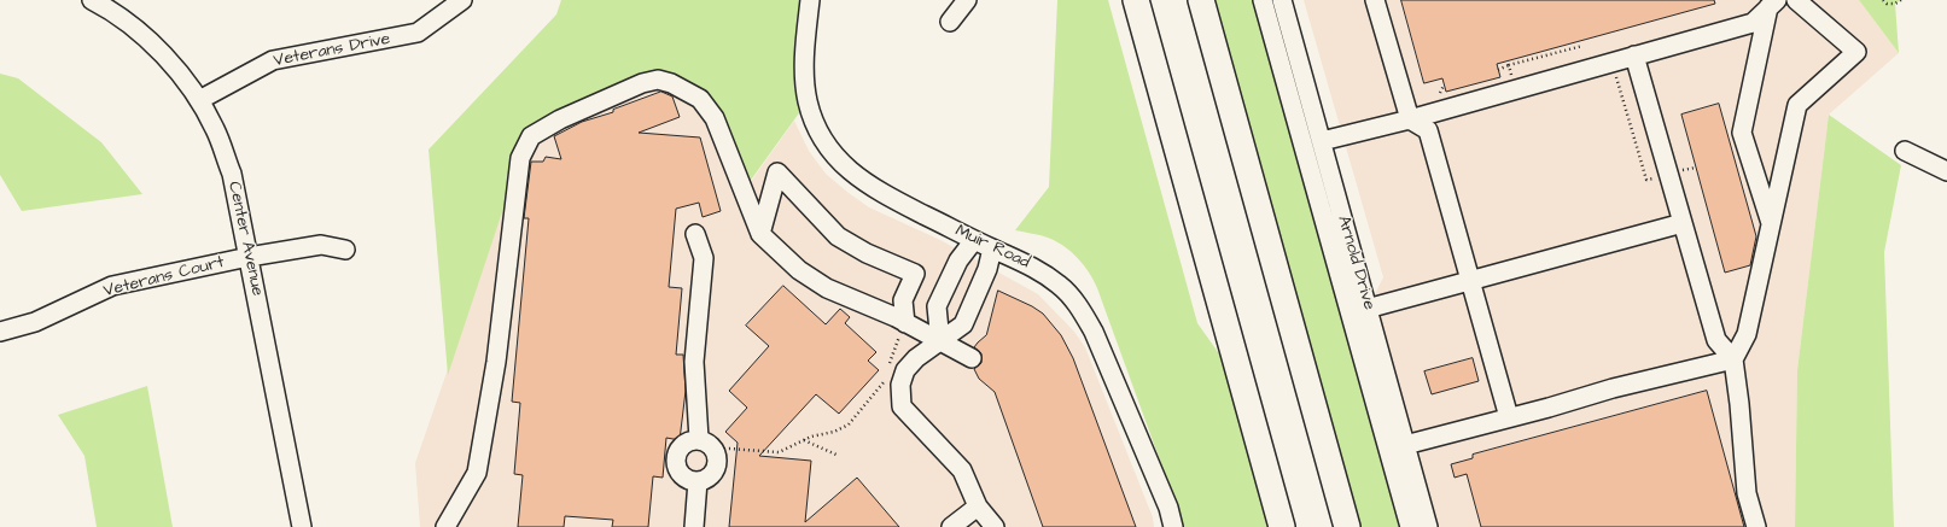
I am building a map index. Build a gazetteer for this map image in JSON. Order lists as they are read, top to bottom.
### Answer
{
  "streets": {
    "street": [
      "Veterans Drive",
      "Center Avenue",
      "Muir Road",
      "Arnold Drive",
      "Veterans Court"
    ]
  },
  "crossings": [
    ["Veterans Drive", "Center Avenue"],
    ["Center Avenue", "Veterans Court"]
  ]
}
